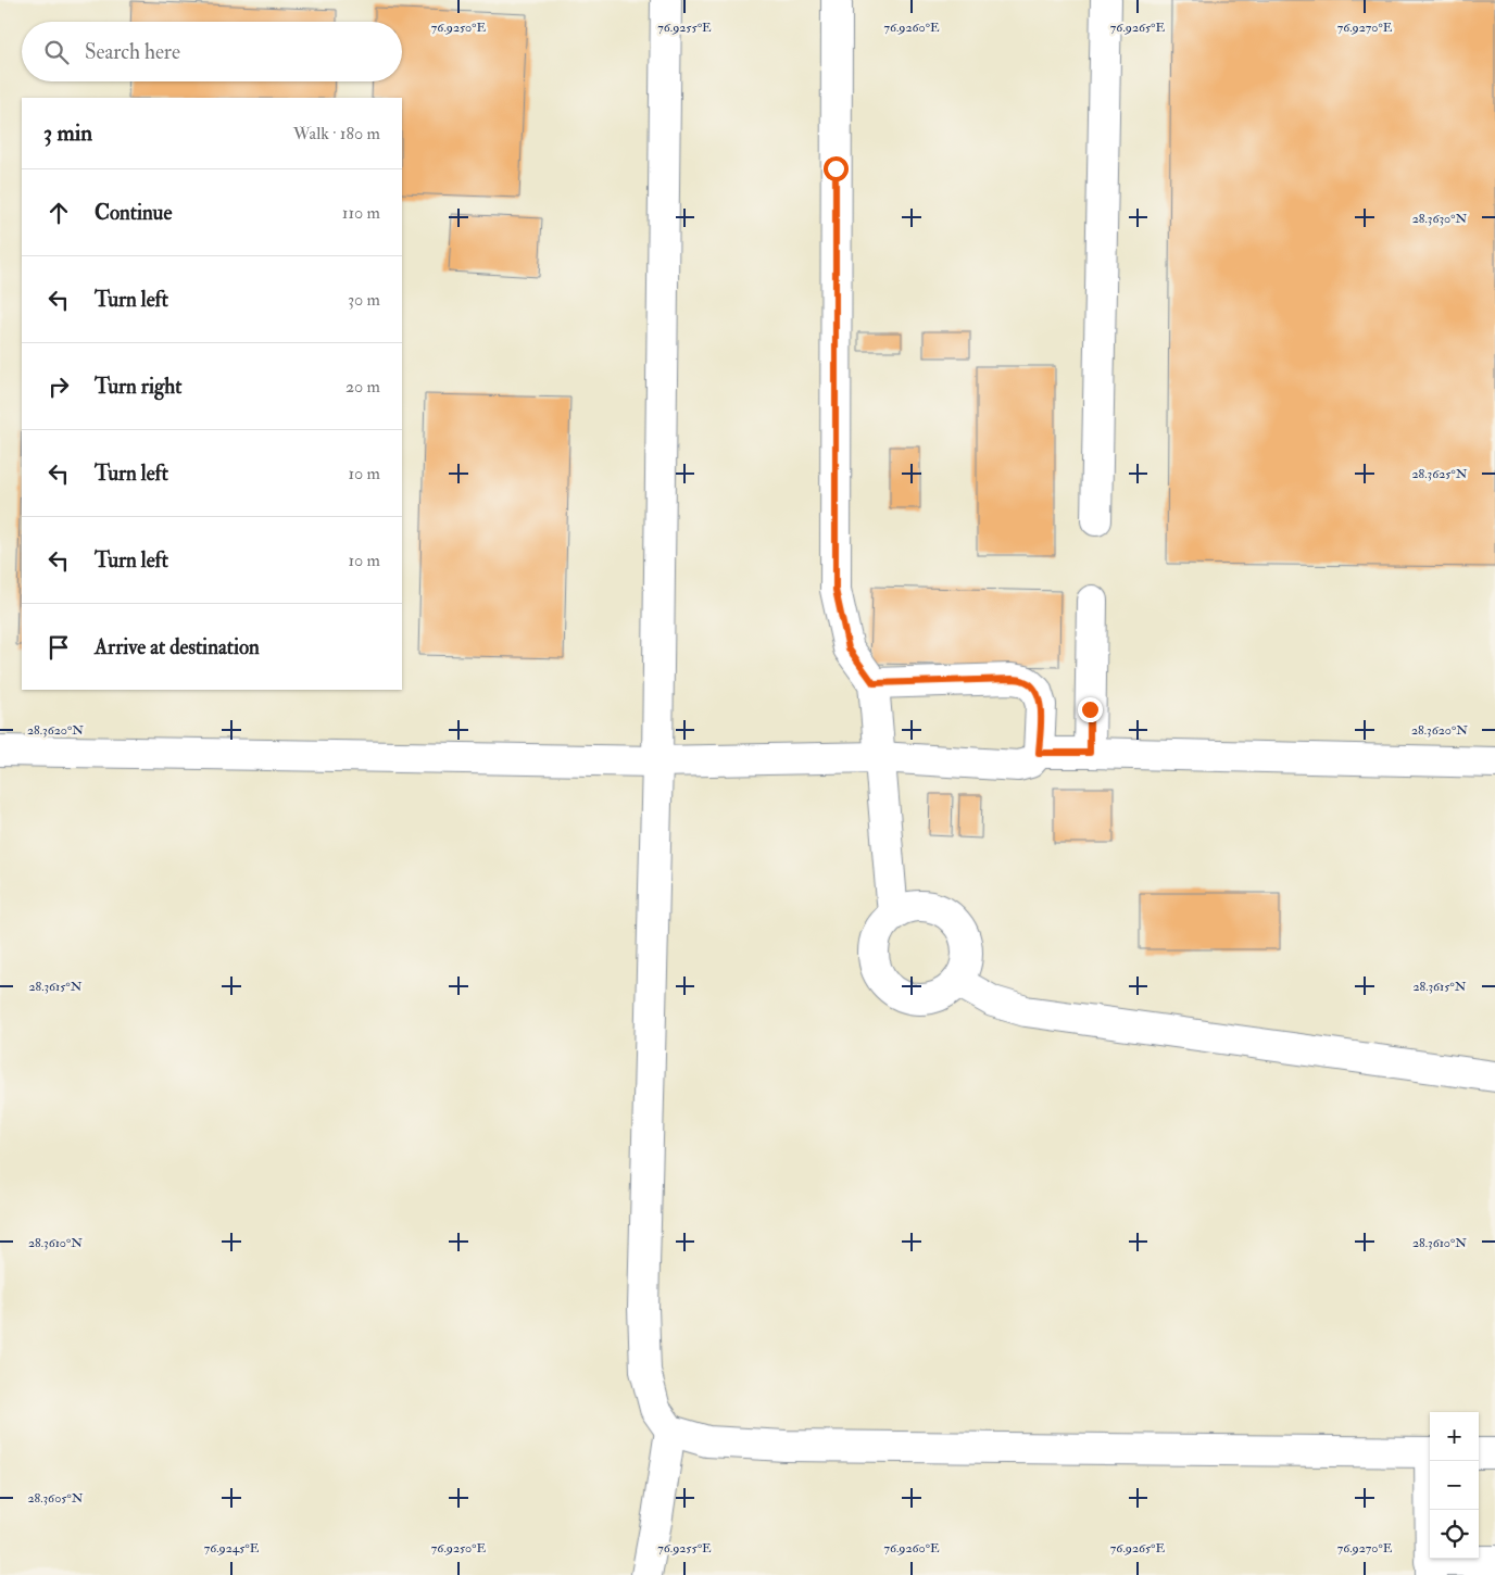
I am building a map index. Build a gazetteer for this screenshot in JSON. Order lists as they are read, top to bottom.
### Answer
{
  "page": {
    "search": "Search here",
    "heading": ["3 min", "Walk · 180 m"],
    "list": [
      ["Continue", "110 m"],
      ["Turn left", "30 m"],
      ["Turn right", "20 m"],
      ["Turn left", "10 m"],
      ["Turn left", "10 m"],
      "Arrive at destination"
    ],
    "map_buttons": ["+", "−"]
  },
  "coordinates": [
    "76.9250°E",
    "76.9255°E",
    "76.9260°E",
    "76.9265°E",
    "76.9270°E",
    "28.3630°N",
    "28.3625°N",
    "28.3620°N",
    "28.3615°N",
    "28.3610°N",
    "28.3605°N",
    "76.9245°E"
  ]
}
